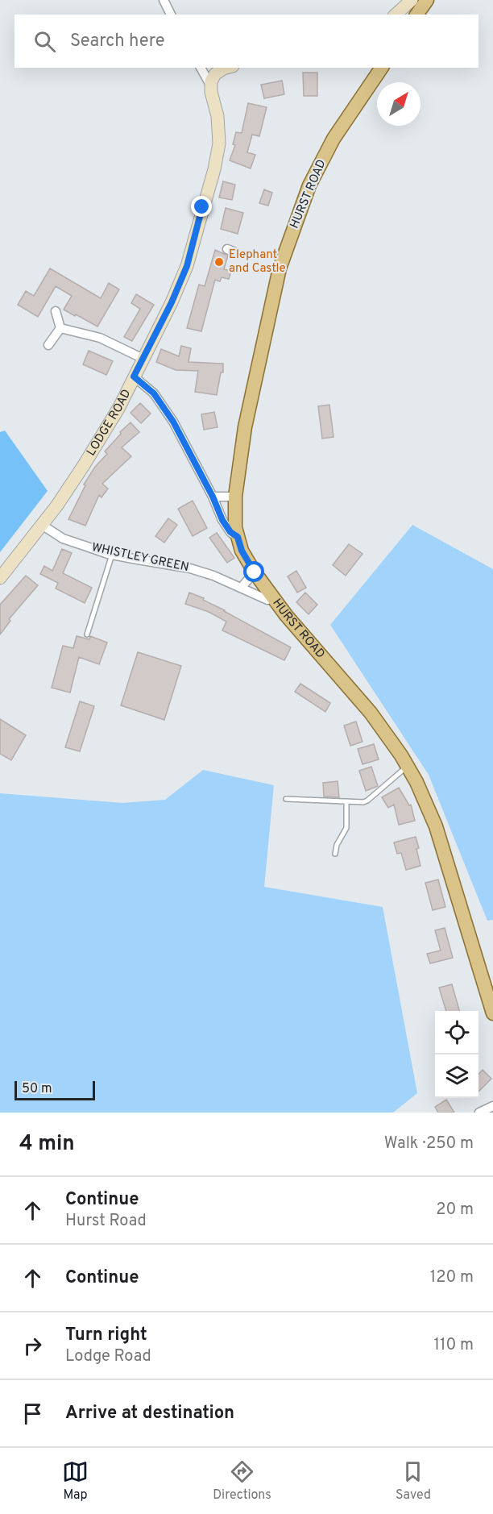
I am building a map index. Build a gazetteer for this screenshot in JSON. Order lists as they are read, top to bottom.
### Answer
{
  "streets": {
    "main road": ["HURST ROAD", "LODGE ROAD"],
    "street": ["WHISTLEY GREEN"]
  },
  "crossings": [
    ["HURST ROAD", "WHISTLEY GREEN"],
    ["LODGE ROAD", "WHISTLEY GREEN"]
  ],
  "places": ["Elephant and Castle"],
  "scale_bar": "50 m",
  "north": "top right",
  "page": {
    "search": "Search here",
    "scale": "50 m",
    "heading": ["4 min", "Walk · 250 m"],
    "list": [
      ["Continue", "Hurst Road", "20 m"],
      ["Continue", "120 m"],
      ["Turn right", "Lodge Road", "110 m"],
      "Arrive at destination"
    ],
    "nav": ["Map", "Directions", "Saved"]
  }
}
